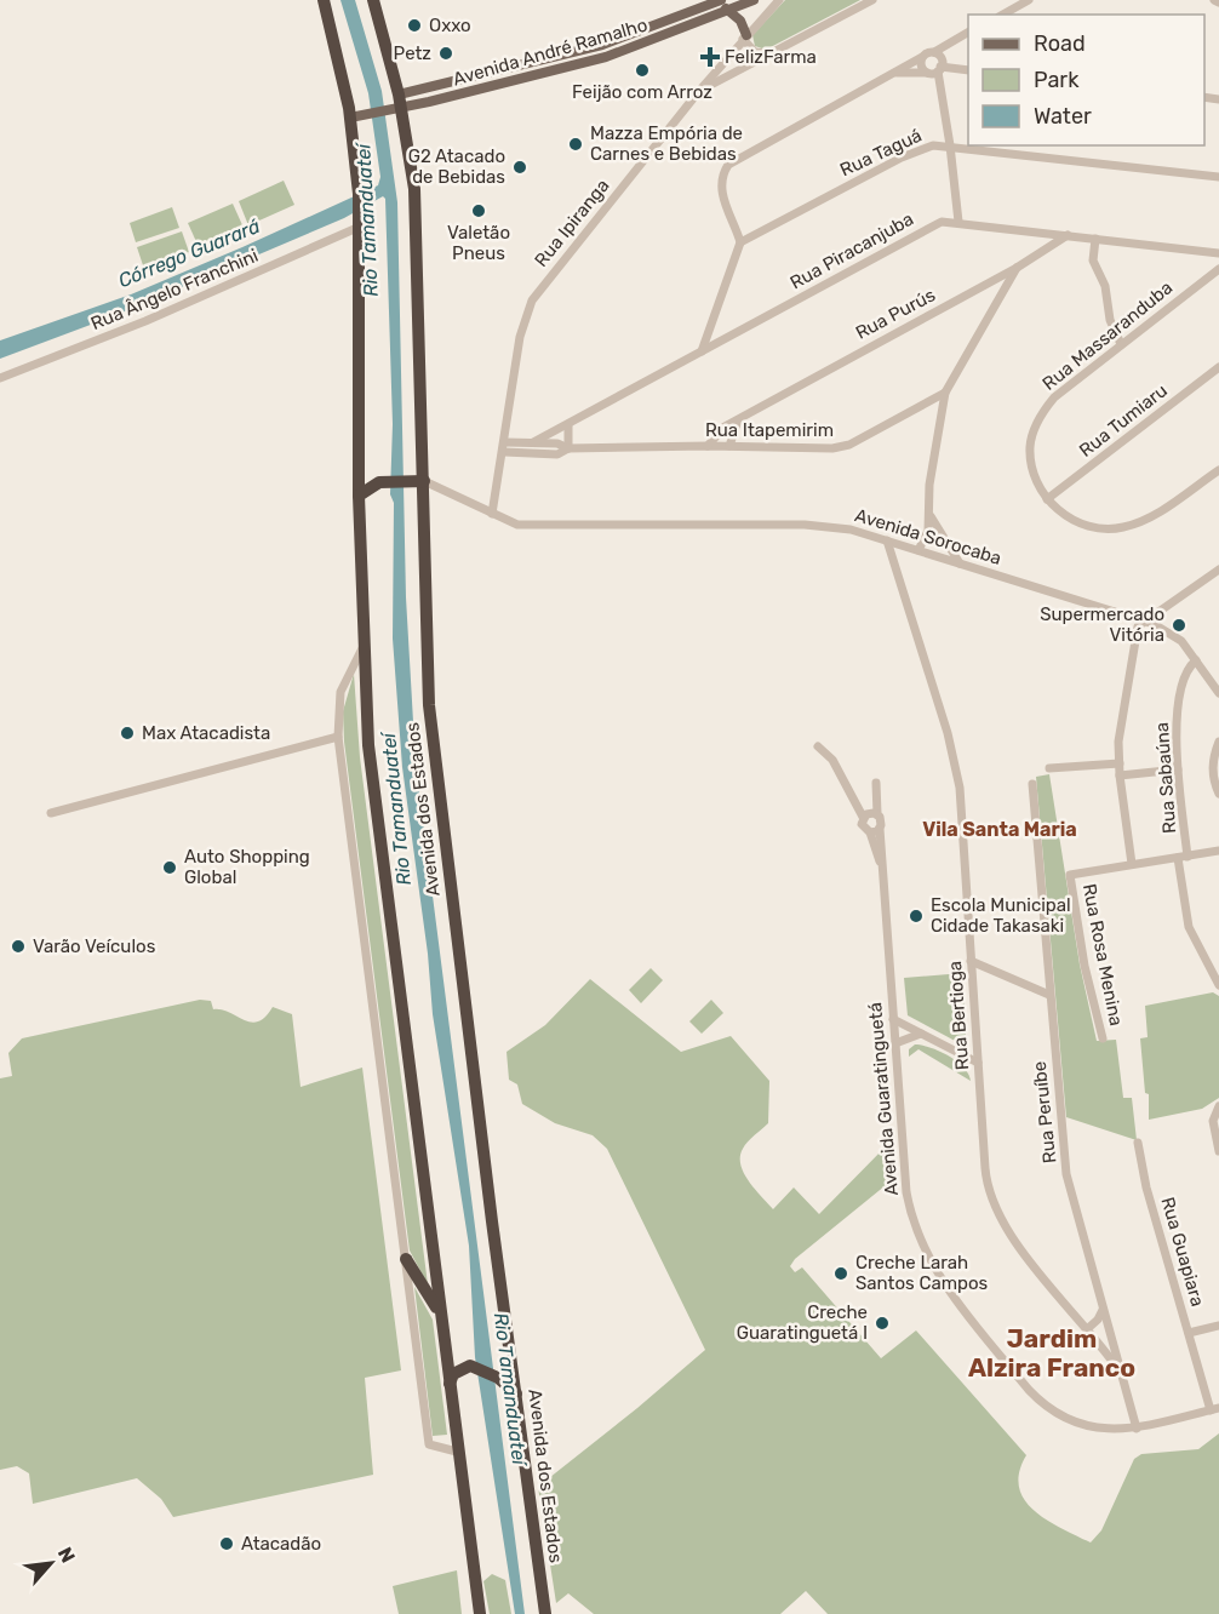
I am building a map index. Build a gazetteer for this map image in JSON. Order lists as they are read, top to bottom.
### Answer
{
  "streets": {
    "highway": ["Avenida dos Estados"],
    "main road": ["Avenida André Ramalho"],
    "street": [
      "Rua Taguá",
      "Rua Ipiranga",
      "Rua Piracanjuba",
      "Rua Ângelo Franchini",
      "Rua Purús",
      "Rua Massaranduba",
      "Rua Tumiaru",
      "Rua Itapemirim",
      "Avenida Sorocaba",
      "Rua Sabaúna",
      "Rua Rosa Menina",
      "Rua Bertioga",
      "Avenida Guaratinguetá",
      "Rua Peruíbe",
      "Rua Guapiara"
    ]
  },
  "crossings": [
    ["Avenida André Ramalho", "Avenida dos Estados"],
    ["Rua Ipiranga", "Rua Itapemirim"],
    ["Rua Ipiranga", "Avenida Sorocaba"],
    ["Rua Piracanjuba", "Rua Purús"],
    ["Rua Piracanjuba", "Rua Itapemirim"],
    ["Rua Purús", "Rua Itapemirim"],
    ["Rua Massaranduba", "Rua Tumiaru"],
    ["Avenida Sorocaba", "Rua Sabaúna"],
    ["Avenida Sorocaba", "Avenida dos Estados"],
    ["Avenida Sorocaba", "Rua Bertioga"],
    ["Rua Bertioga", "Rua Peruíbe"],
    ["Avenida Guaratinguetá", "Rua Peruíbe"],
    ["Avenida Guaratinguetá", "Rua Guapiara"]
  ],
  "districts": ["Vila Santa Maria", "Jardim Alzira Franco"],
  "water": ["Rio Tamanduateí", "Córrego Guarará"],
  "places": {
    "other": [
      "Oxxo",
      "Petz",
      "Feijão com Arroz",
      "Mazza Empória de Carnes e Bebidas",
      "G2 Atacado de Bebidas",
      "Valetão Pneus",
      "Supermercado Vitória",
      "Max Atacadista",
      "Auto Shopping Global",
      "Escola Municipal Cidade Takasaki",
      "Varão Veículos",
      "Creche Larah Santos Campos",
      "Creche Guaratinguetá I",
      "Atacadão"
    ],
    "health": ["FelizFarma"]
  },
  "legend": ["Road", "Park", "Water"],
  "north": "top right"
}
